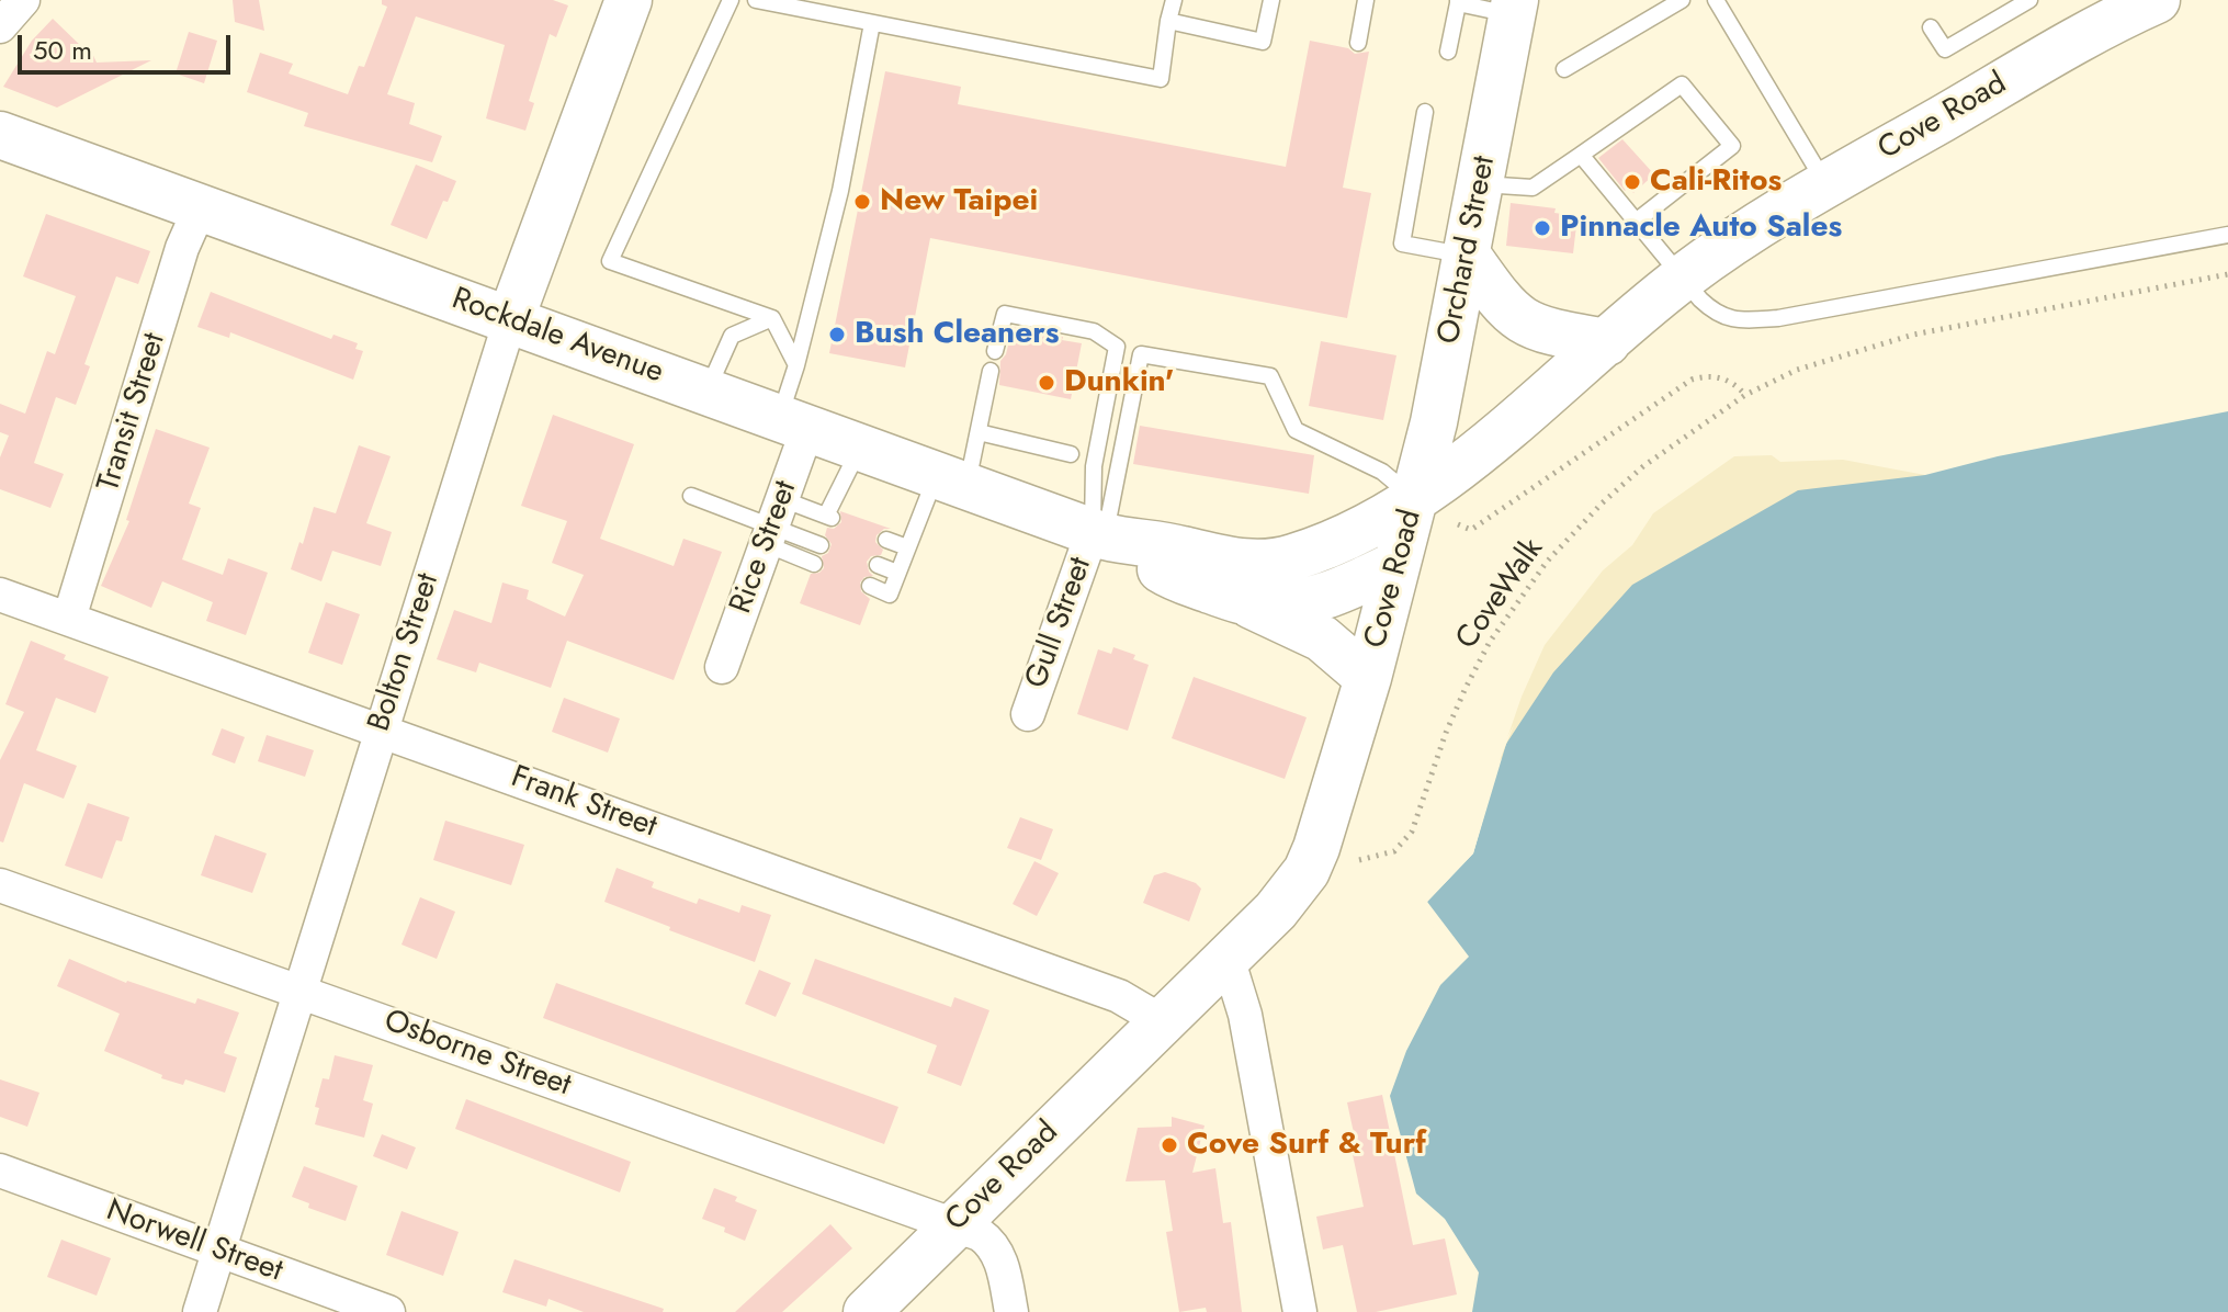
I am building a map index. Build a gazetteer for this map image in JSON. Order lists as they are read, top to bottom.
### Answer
{
  "streets": {
    "main road": [
      "Cove Road",
      "Orchard Street",
      "Rockdale Avenue",
      "Bolton Street"
    ],
    "street": [
      "Transit Street",
      "Rice Street",
      "Gull Street",
      "Frank Street",
      "Osborne Street",
      "Norwell Street"
    ],
    "path": ["CoveWalk"]
  },
  "crossings": [
    ["Cove Road", "Orchard Street"],
    ["Cove Road", "Rockdale Avenue"],
    ["Cove Road", "Frank Street"],
    ["Cove Road", "Osborne Street"],
    ["Orchard Street", "Rockdale Avenue"],
    ["Rockdale Avenue", "Transit Street"],
    ["Rockdale Avenue", "Rice Street"],
    ["Rockdale Avenue", "Gull Street"],
    ["Rockdale Avenue", "Bolton Street"],
    ["Transit Street", "Frank Street"],
    ["Bolton Street", "Frank Street"],
    ["Bolton Street", "Osborne Street"],
    ["Bolton Street", "Norwell Street"]
  ],
  "places": [
    "Cali-Ritos",
    "New Taipei",
    "Pinnacle Auto Sales",
    "Bush Cleaners",
    "Dunkin'",
    "Cove Surf & Turf"
  ],
  "scale_bar": "50 m"
}
